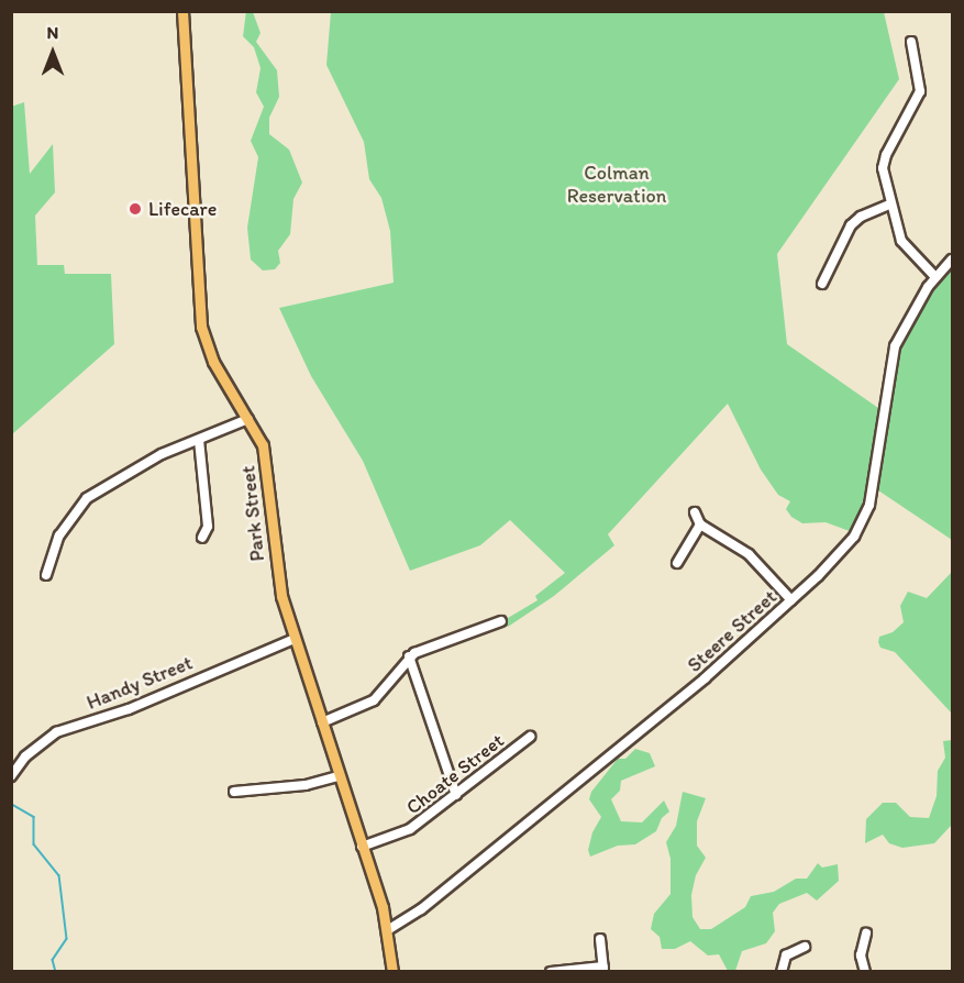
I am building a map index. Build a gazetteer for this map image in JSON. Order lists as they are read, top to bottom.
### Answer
{
  "streets": {
    "main road": ["Park Street"],
    "street": ["Steere Street", "Handy Street", "Choate Street"]
  },
  "crossings": [
    ["Park Street", "Steere Street"],
    ["Park Street", "Handy Street"],
    ["Park Street", "Choate Street"]
  ],
  "parks": ["Colman Reservation"],
  "places": ["Lifecare"],
  "north": "top"
}
